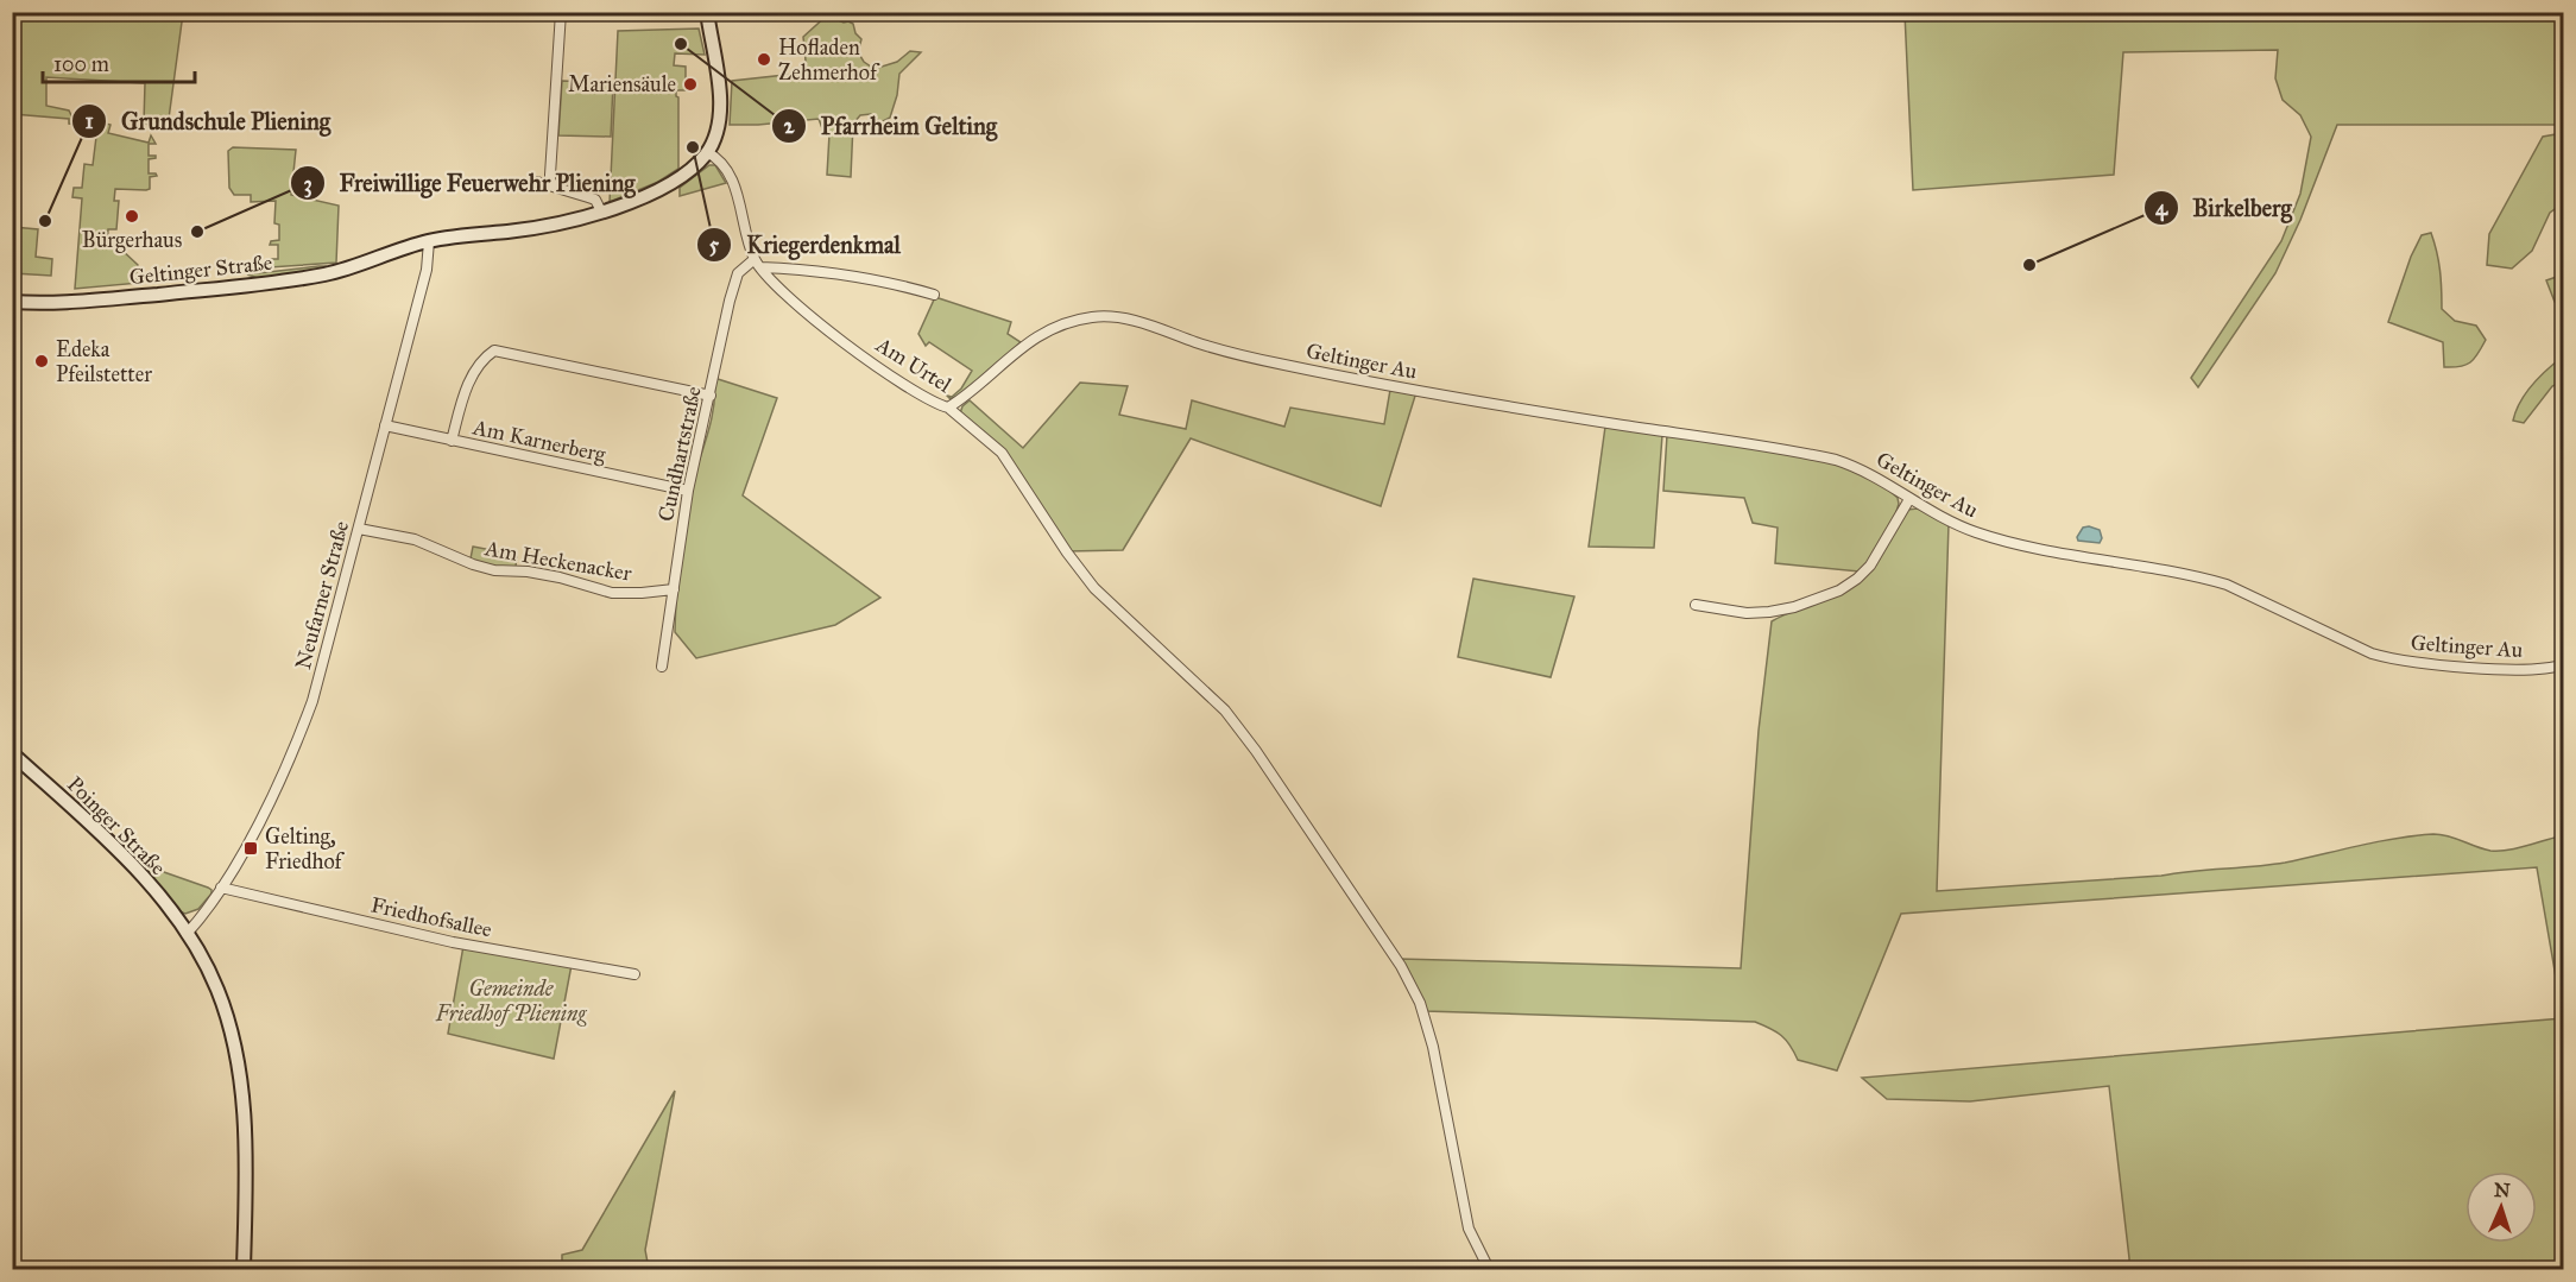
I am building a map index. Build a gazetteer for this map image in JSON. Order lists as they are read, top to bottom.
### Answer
{
  "streets": {
    "main road": ["Geltinger Straße", "Poinger Straße"],
    "street": [
      "Geltinger Au",
      "Am Urtel",
      "Am Karnerberg",
      "Cundhartstraße",
      "Am Heckenacker",
      "Neufarner Straße",
      "Friedhofsallee"
    ]
  },
  "crossings": [
    ["Geltinger Straße", "Am Urtel"],
    ["Geltinger Straße", "Neufarner Straße"],
    ["Geltinger Au", "Am Urtel"],
    ["Am Urtel", "Cundhartstraße"],
    ["Am Karnerberg", "Cundhartstraße"],
    ["Am Karnerberg", "Neufarner Straße"],
    ["Cundhartstraße", "Am Heckenacker"],
    ["Am Heckenacker", "Neufarner Straße"],
    ["Neufarner Straße", "Poinger Straße"],
    ["Neufarner Straße", "Friedhofsallee"]
  ],
  "parks": ["Gemeinde Friedhof Pliening"],
  "places": {
    "other": [
      "Pfarrheim Gelting",
      "Hofladen Zehmerhof",
      "Mariensäule",
      "Kriegerdenkmal",
      "Bürgerhaus",
      "Grundschule Pliening",
      "Freiwillige Feuerwehr Pliening",
      "Birkelberg",
      "Edeka Pfeilstetter"
    ],
    "transit": ["Gelting, Friedhof"]
  },
  "scale_bar": "100 m",
  "north": "top"
}
